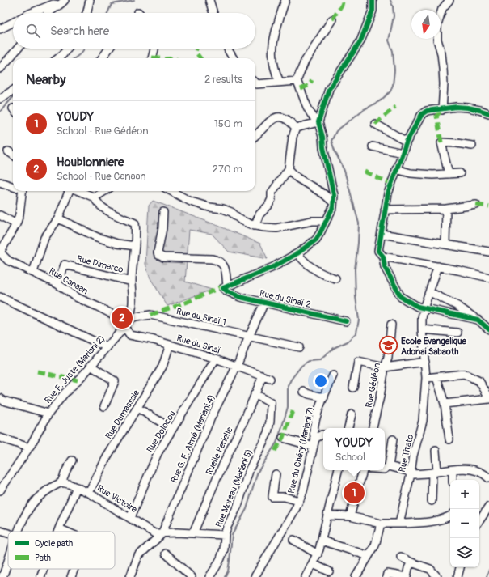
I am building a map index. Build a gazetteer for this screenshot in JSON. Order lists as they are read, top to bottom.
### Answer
{
  "streets": {
    "street": [
      "Rue Dimarco",
      "Rue Canaan",
      "Rue du Sinaï 2",
      "Rue du Sinaï 1",
      "Rue du Sinaï",
      "Rue F. Juste (Mariani 2)",
      "Rue Gédéon",
      "Rue Dumassaie",
      "Rue Dolocou",
      "Rue G. F. Aimé (Mariani 4)",
      "Rue du Chéry (Mariani 7)",
      "Ruelle Perielle",
      "Rue Titato",
      "Rue Moreau (Mariani 5)",
      "Rue Victoire"
    ]
  },
  "crossings": [
    ["Rue Dimarco", "Rue Canaan"],
    ["Rue Canaan", "Rue du Sinaï 1"],
    ["Rue Canaan", "Rue du Sinaï"],
    ["Rue Canaan", "Rue F. Juste (Mariani 2)"],
    ["Rue du Sinaï 2", "Rue G. F. Aimé (Mariani 4)"],
    ["Rue du Sinaï 1", "Rue du Sinaï"],
    ["Rue du Sinaï 1", "Rue F. Juste (Mariani 2)"],
    ["Rue du Sinaï 1", "Rue G. F. Aimé (Mariani 4)"],
    ["Rue du Sinaï", "Rue F. Juste (Mariani 2)"],
    ["Rue du Sinaï", "Rue Dumassaie"],
    ["Rue du Sinaï", "Rue Dolocou"],
    ["Rue du Sinaï", "Rue G. F. Aimé (Mariani 4)"],
    ["Rue du Sinaï", "Ruelle Perielle"],
    ["Rue Dumassaie", "Rue Victoire"],
    ["Rue Dolocou", "Rue Victoire"],
    ["Rue G. F. Aimé (Mariani 4)", "Rue Victoire"],
    ["Ruelle Perielle", "Rue Moreau (Mariani 5)"]
  ],
  "places": {
    "school or university": ["Ecole Evangelique Adonai Sabaoth"]
  },
  "legend": ["Cycle path", "Path"],
  "north": "bottom",
  "page": {
    "search": "Search here",
    "heading": ["Nearby", "2 results"],
    "list": [
      {
        "mark": "1",
        "name": "YOUDY",
        "note": "School · Rue Gédéon",
        "value": "150 m"
      },
      {
        "mark": "2",
        "name": "Houblonniere",
        "note": "School · Rue Canaan",
        "value": "270 m"
      }
    ],
    "pins": ["2", "1"],
    "popup": ["YOUDY", "School"],
    "map_buttons": ["+", "−"]
  }
}
